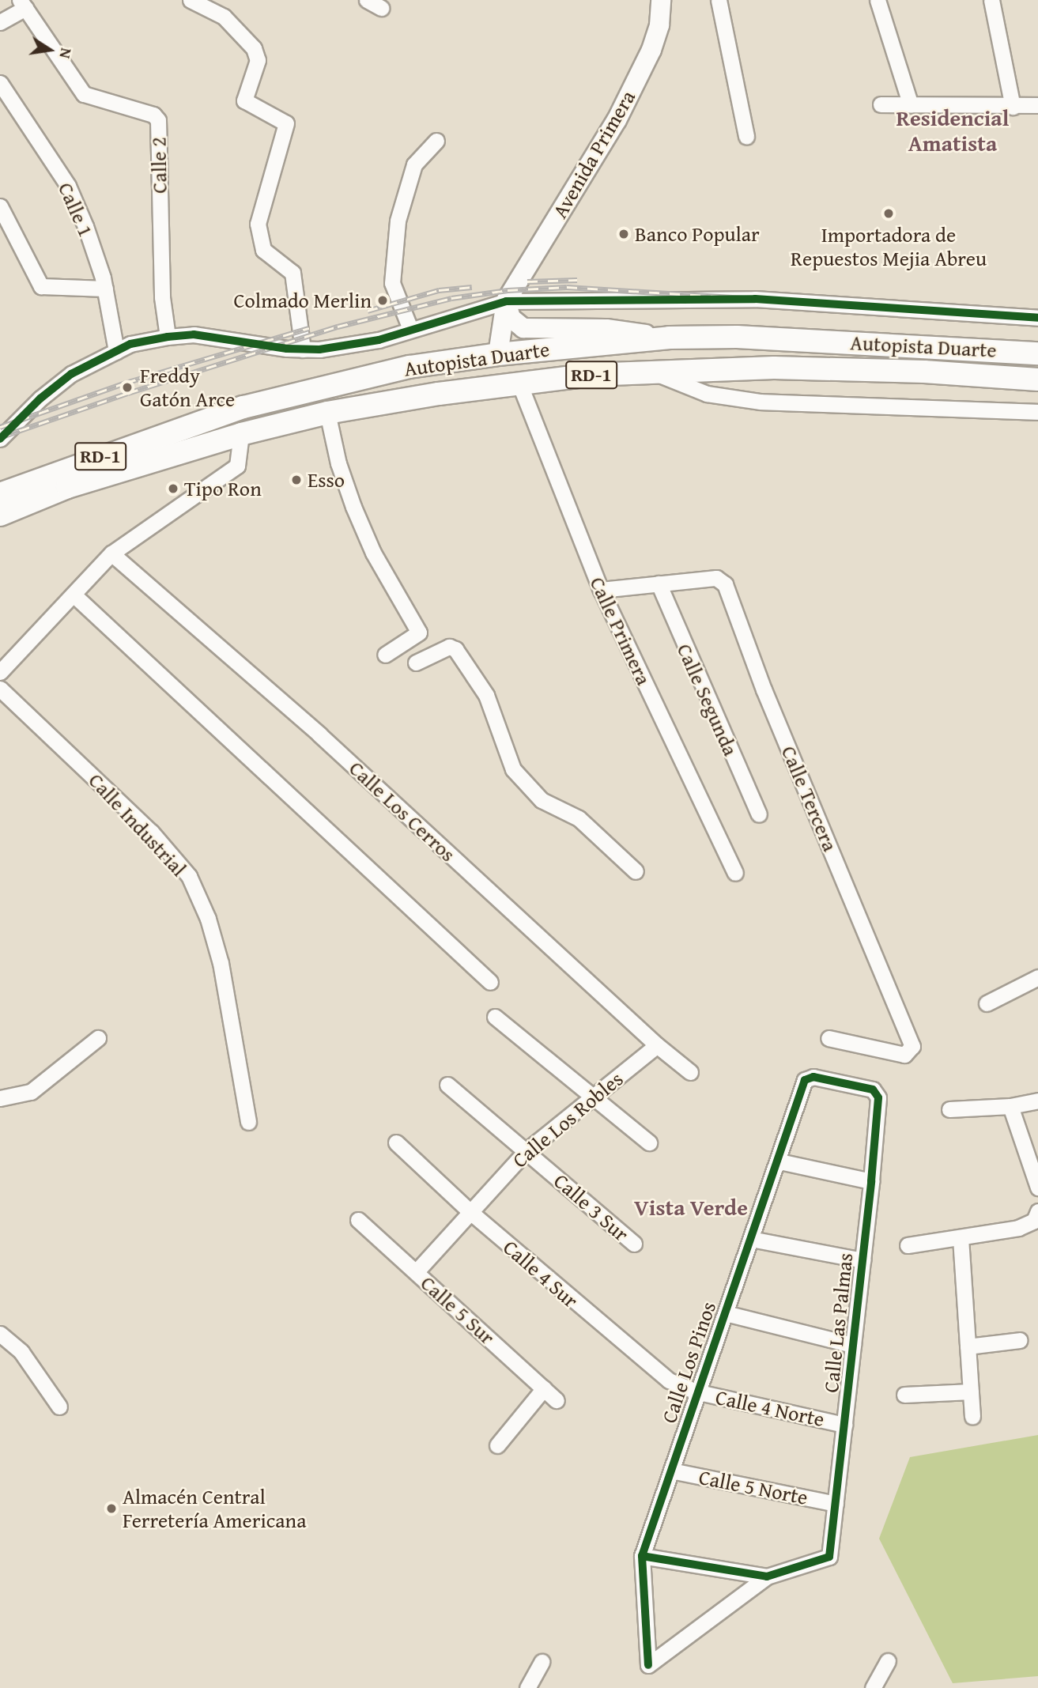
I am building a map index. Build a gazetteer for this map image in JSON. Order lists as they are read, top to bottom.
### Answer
{
  "streets": {
    "highway": ["Autopista Duarte", "RD-1"],
    "main road": ["Avenida Primera"],
    "street": [
      "Calle 2",
      "Calle 1",
      "Calle Primera",
      "Calle Segunda",
      "Calle Tercera",
      "Calle Los Cerros",
      "Calle Industrial",
      "Calle Los Robles",
      "Calle 3 Sur",
      "Calle 4 Sur",
      "Calle 5 Sur",
      "Calle Las Palmas",
      "Calle Los Pinos",
      "Calle 4 Norte",
      "Calle 5 Norte"
    ]
  },
  "crossings": [
    ["Avenida Primera", "Autopista Duarte"],
    ["Autopista Duarte", "Calle Primera"],
    ["Calle Primera", "Calle Tercera"],
    ["Calle Segunda", "Calle Tercera"],
    ["Calle Los Cerros", "Calle Los Robles"],
    ["Calle Los Robles", "Calle 3 Sur"],
    ["Calle Los Robles", "Calle 4 Sur"],
    ["Calle Los Robles", "Calle 5 Sur"],
    ["Calle 4 Sur", "Calle Los Pinos"],
    ["Calle 4 Sur", "Calle 4 Norte"],
    ["Calle Las Palmas", "Calle Los Pinos"],
    ["Calle Las Palmas", "Calle 4 Norte"],
    ["Calle Las Palmas", "Calle 5 Norte"],
    ["Calle Los Pinos", "Calle 4 Norte"],
    ["Calle Los Pinos", "Calle 5 Norte"]
  ],
  "districts": ["Residencial Amatista", "Vista Verde"],
  "places": [
    "Importadora de Repuestos Mejia Abreu",
    "Banco Popular",
    "Colmado Merlin",
    "Freddy Gatón Arce",
    "Esso",
    "Tipo Ron",
    "Almacén Central Ferretería Americana"
  ],
  "north": "right"
}
